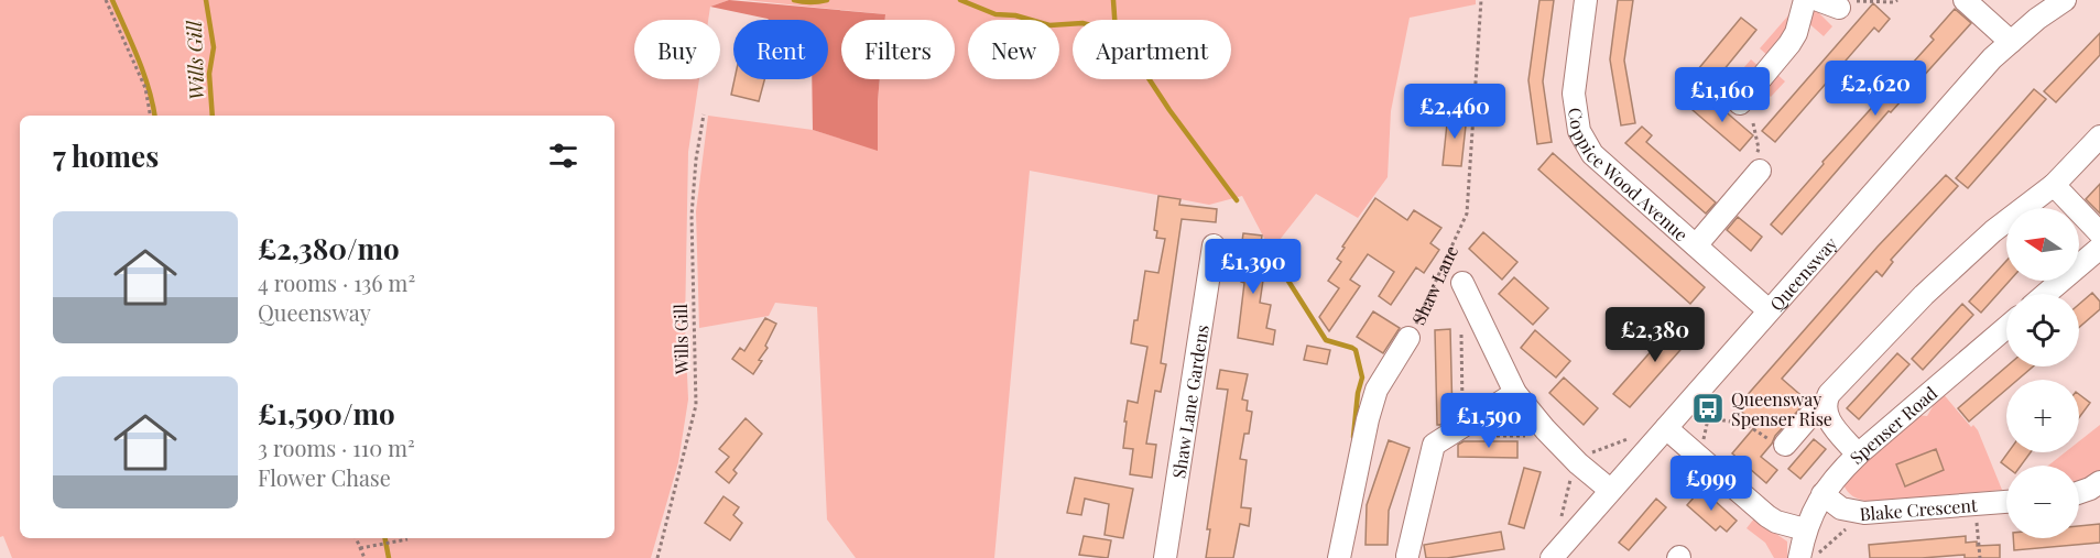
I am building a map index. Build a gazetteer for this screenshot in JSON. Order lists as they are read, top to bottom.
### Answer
{
  "streets": {
    "street": [
      "Coppice Wood Avenue",
      "Queensway",
      "Shaw Lane",
      "Shaw Lane Gardens",
      "Spenser Road",
      "Blake Crescent"
    ],
    "path": ["Wills Gill"]
  },
  "crossings": [
    ["Coppice Wood Avenue", "Queensway"],
    ["Spenser Road", "Blake Crescent"]
  ],
  "water": ["Wills Gill"],
  "places": {
    "bus stop": ["Queensway Spenser Rise"]
  },
  "north": "left",
  "page": {
    "chip": [
      "Buy",
      "Rent",
      "Filters",
      "New",
      "Apartment"
    ],
    "price": [
      "£2,620",
      "£1,160",
      "£2,460",
      "£1,390",
      "£2,380",
      "£1,590",
      "£999"
    ],
    "heading": "7 homes",
    "list": [
      {
        "name": "£2,380/mo",
        "note": "4 rooms · 136 m² · Queensway"
      },
      {
        "name": "£1,590/mo",
        "note": "3 rooms · 110 m² · Flower Chase"
      }
    ],
    "map_buttons": ["+", "−"]
  }
}
